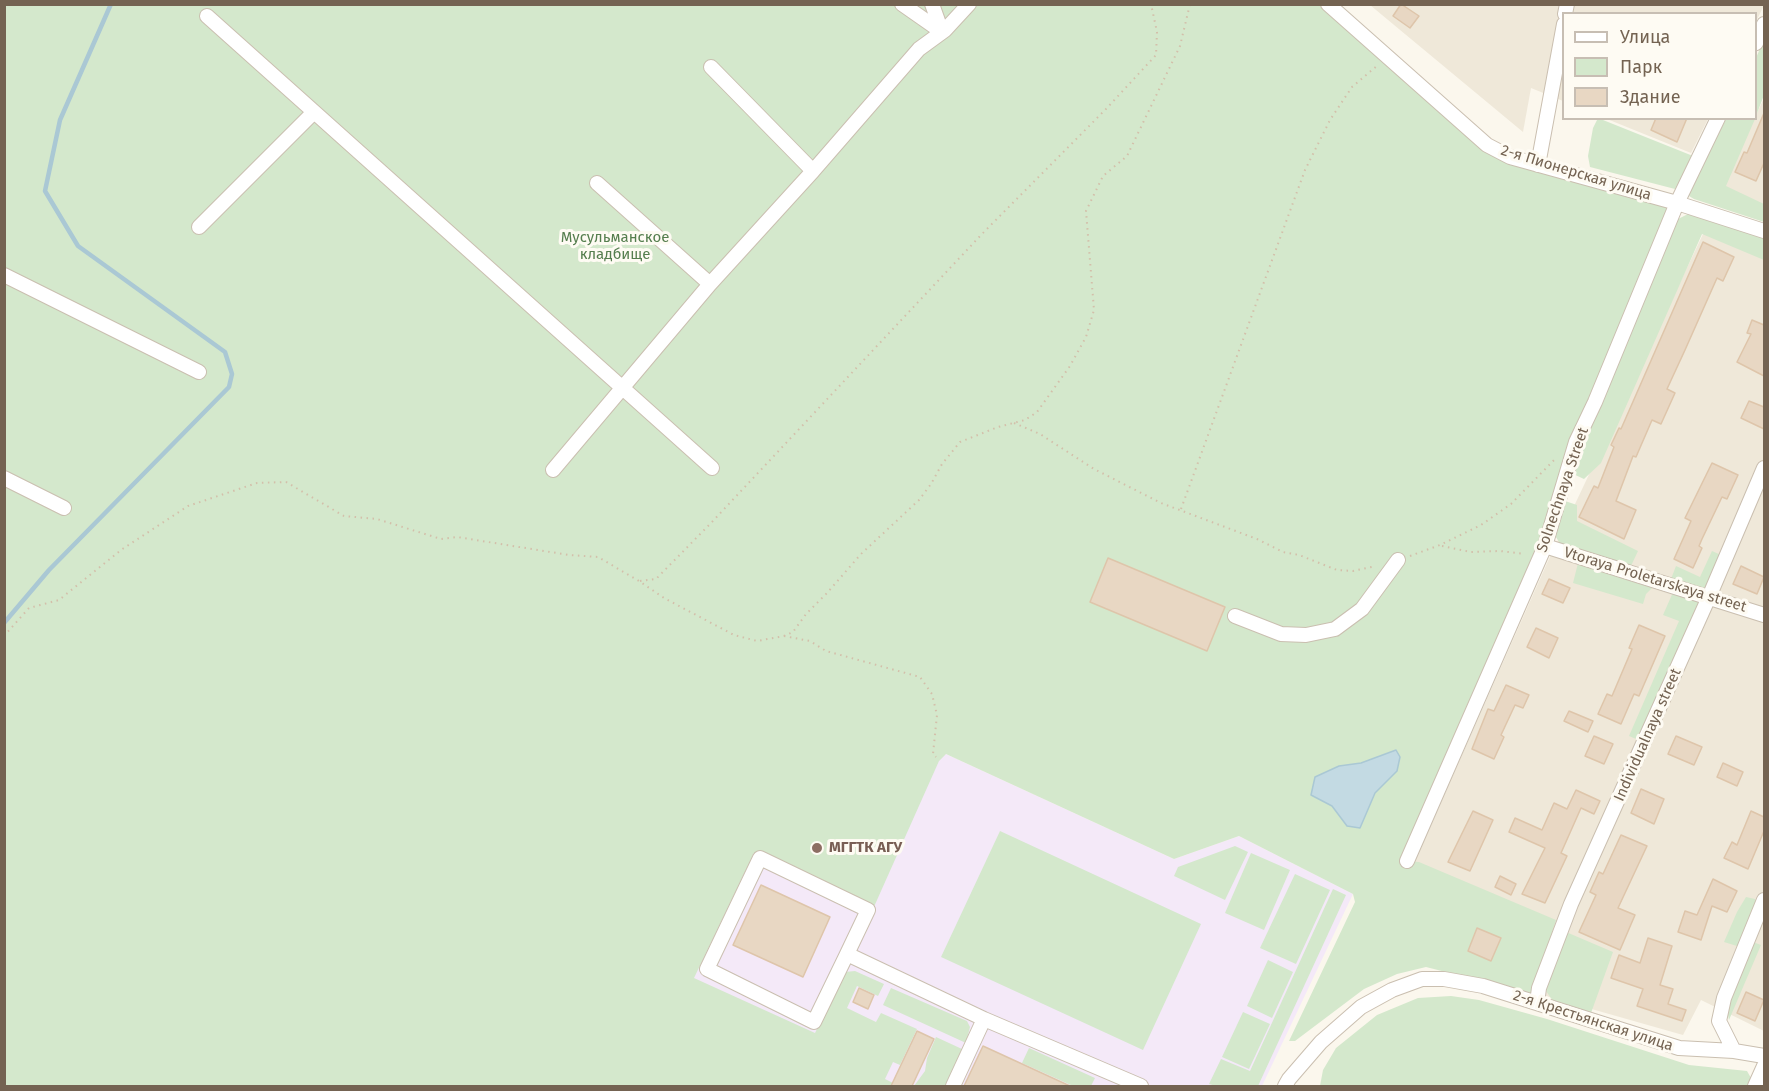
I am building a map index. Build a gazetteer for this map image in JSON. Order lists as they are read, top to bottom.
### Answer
{
  "streets": {
    "street": [
      "2-я Пионерская улица",
      "Solnechnaya Street",
      "Vtoraya Proletarskaya street",
      "Individualnaya street",
      "2-я Крестьянская улица"
    ]
  },
  "crossings": [
    ["2-я Пионерская улица", "Solnechnaya Street"],
    ["Solnechnaya Street", "Vtoraya Proletarskaya street"],
    ["Vtoraya Proletarskaya street", "Individualnaya street"],
    ["Individualnaya street", "2-я Крестьянская улица"]
  ],
  "parks": ["Мусульманское кладбище"],
  "places": ["МГГТК АГУ"],
  "legend": ["Улица", "Парк", "Здание"]
}
